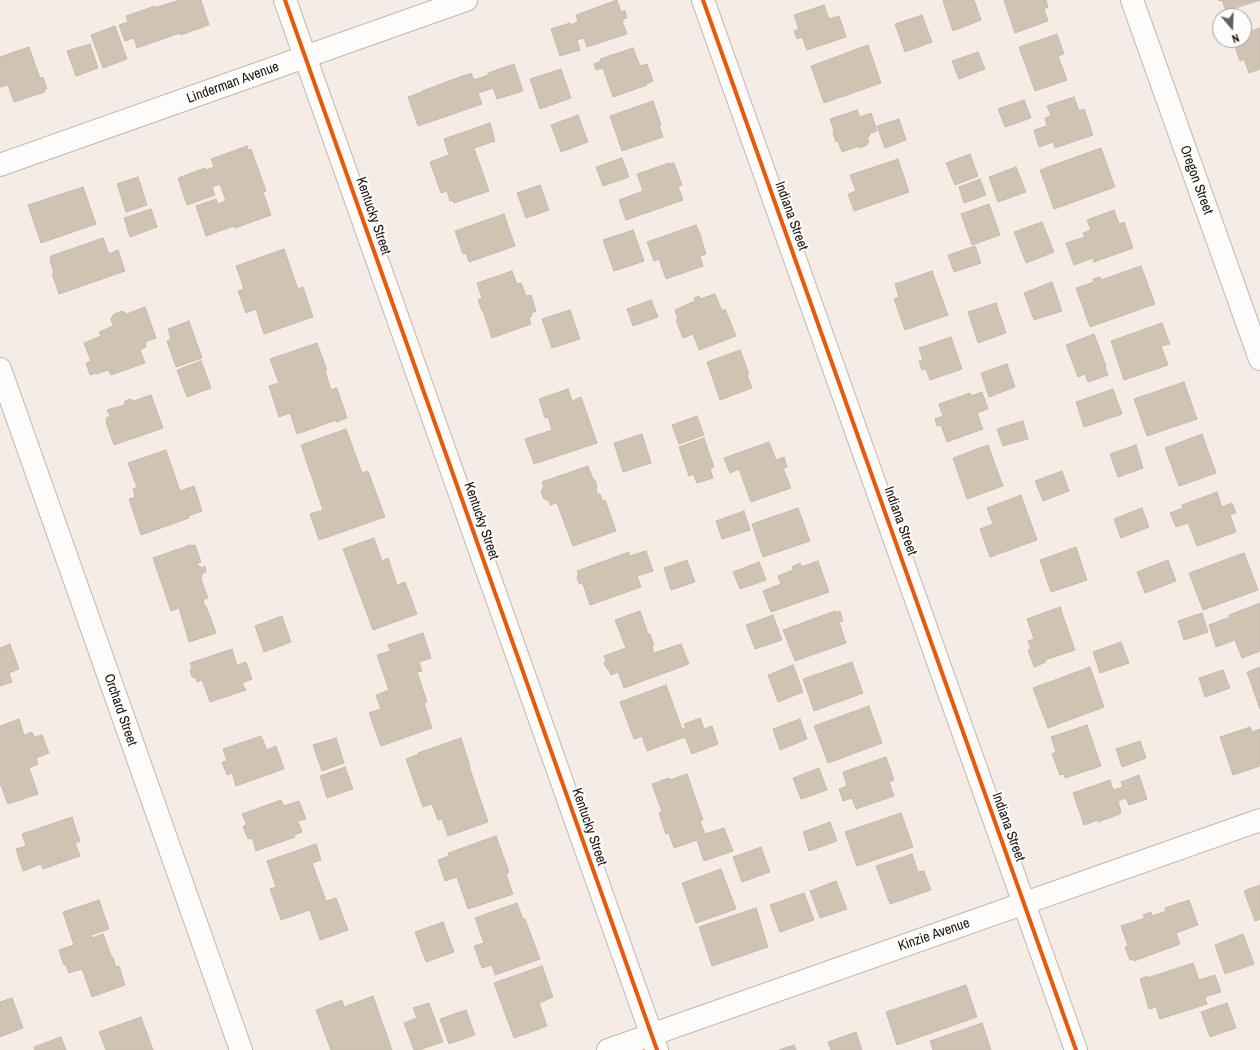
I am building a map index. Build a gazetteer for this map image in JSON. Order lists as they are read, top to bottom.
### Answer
{
  "streets": {
    "street": [
      "Linderman Avenue",
      "Oregon Street",
      "Kentucky Street",
      "Indiana Street",
      "Orchard Street",
      "Kinzie Avenue"
    ]
  },
  "crossings": [
    ["Linderman Avenue", "Kentucky Street"],
    ["Kentucky Street", "Kinzie Avenue"],
    ["Indiana Street", "Kinzie Avenue"]
  ],
  "north": "bottom"
}
